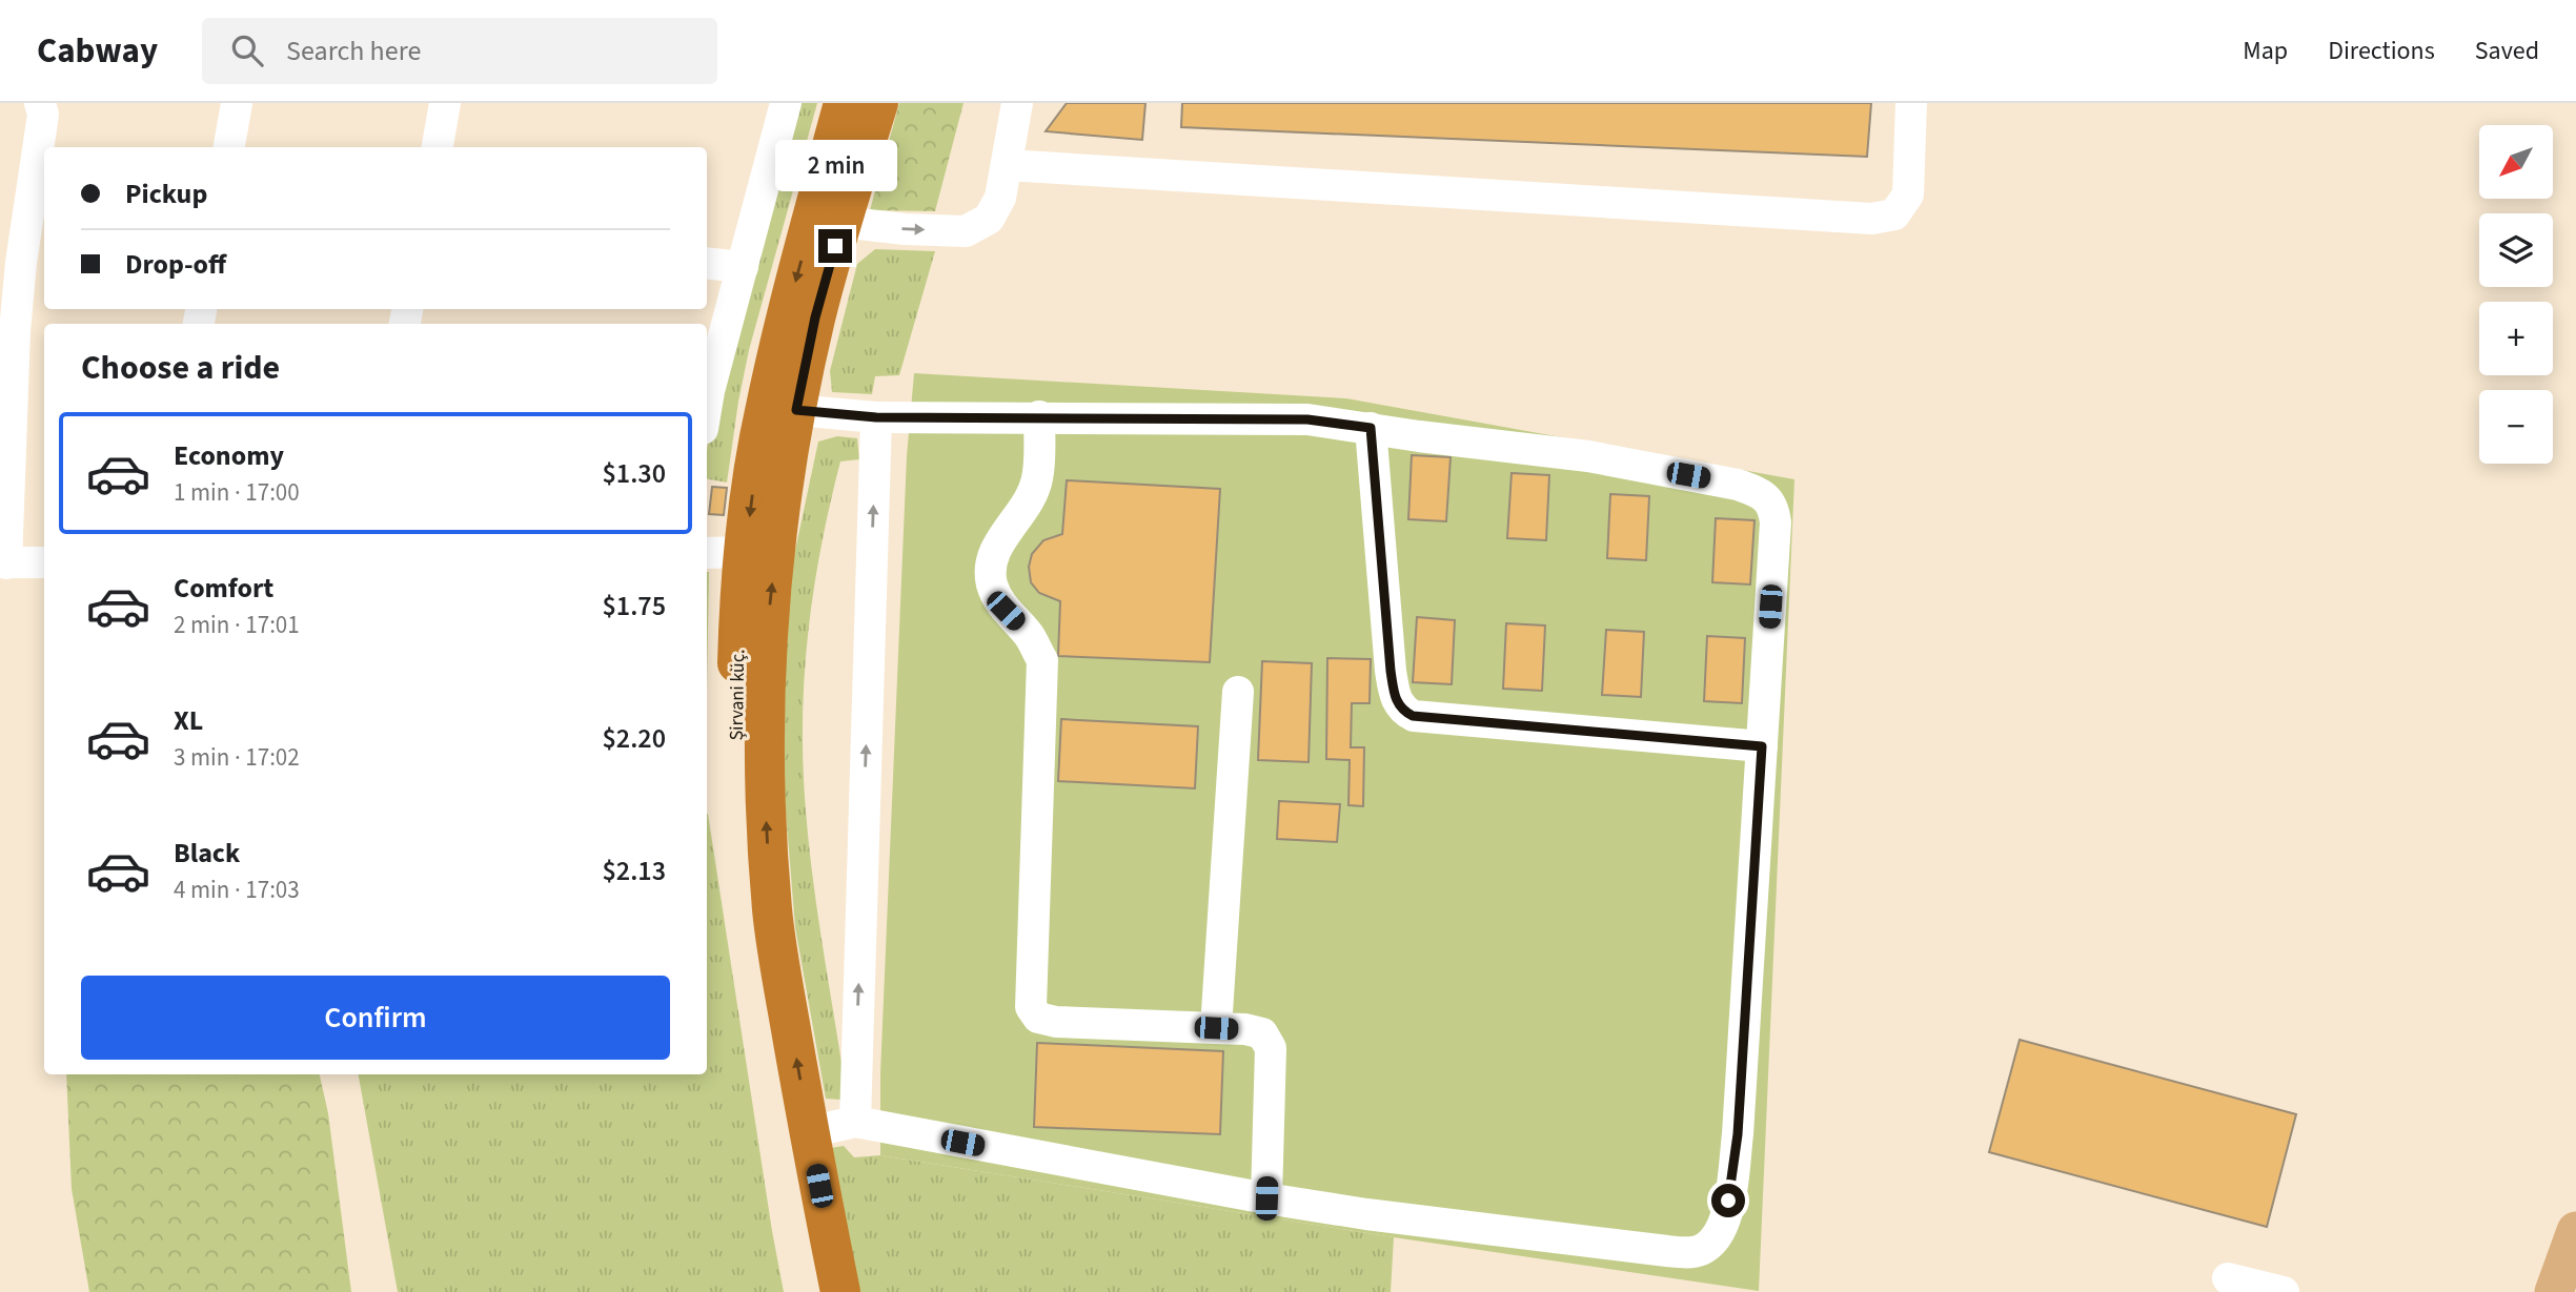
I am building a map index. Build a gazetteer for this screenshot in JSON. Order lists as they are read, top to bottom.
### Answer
{
  "streets": {
    "highway": ["Şirvani küç."]
  },
  "north": "bottom left",
  "page": {
    "header": "Cabway",
    "search": "Search here",
    "nav": ["Map", "Directions", "Saved"],
    "map_buttons": ["+", "−"],
    "bubble": "2 min",
    "banner": ["Pickup", "Drop-off"],
    "heading": "Choose a ride",
    "list": [
      {
        "name": "Economy",
        "note": "1 min · 17:00",
        "value": "$1.30"
      },
      {
        "name": "Comfort",
        "note": "2 min · 17:01",
        "value": "$1.75"
      },
      {
        "name": "XL",
        "note": "3 min · 17:02",
        "value": "$2.20"
      },
      {
        "name": "Black",
        "note": "4 min · 17:03",
        "value": "$2.13"
      }
    ],
    "buttons": "Confirm"
  }
}
